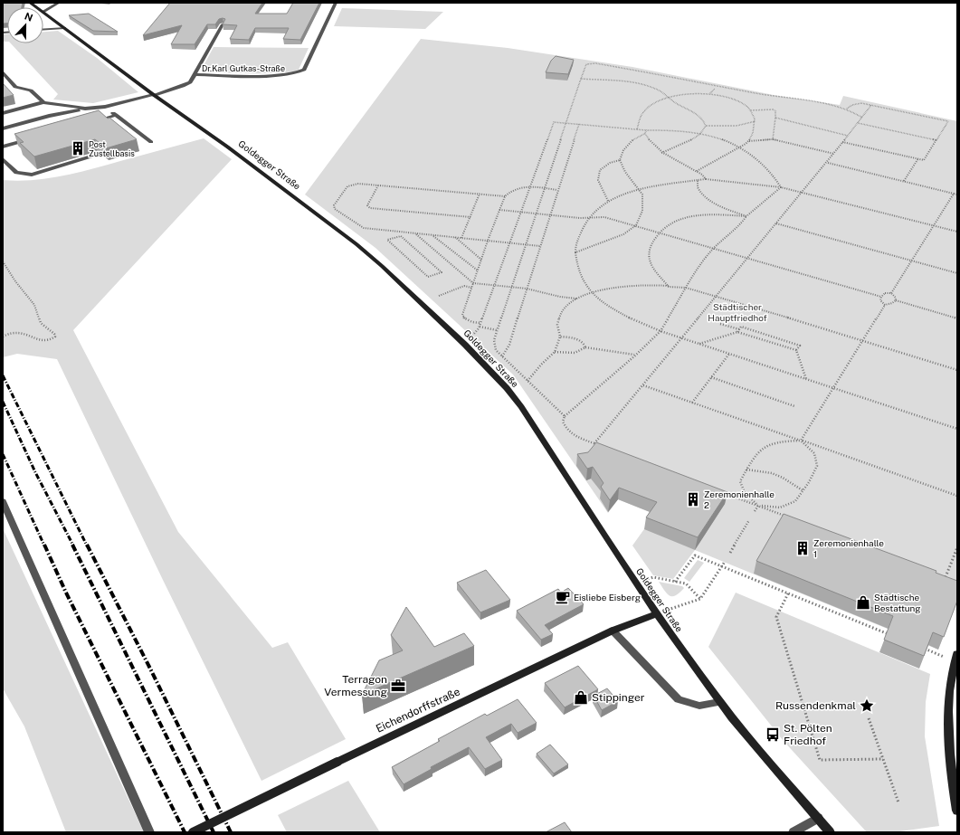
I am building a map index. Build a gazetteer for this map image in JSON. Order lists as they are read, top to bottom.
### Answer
{
  "streets": {
    "street": ["Dr.Karl Gutkas-Straße", "Goldegger Straße", "Eichendorffstraße"]
  },
  "crossings": [
    ["Goldegger Straße", "Eichendorffstraße"]
  ],
  "parks": ["Städtischer Hauptfriedhof"],
  "places": {
    "building": ["Post Zustellbasis", "Zeremonienhalle 2", "Zeremonienhalle 1"],
    "cafe": ["Eisliebe Eisberg"],
    "shop": ["Städtische Bestattung", "Stippinger"],
    "office": ["Terragon Vermessung"],
    "place": ["Russendenkmal"],
    "bus stop": ["St. Pölten Friedhof"]
  },
  "north": "top"
}
